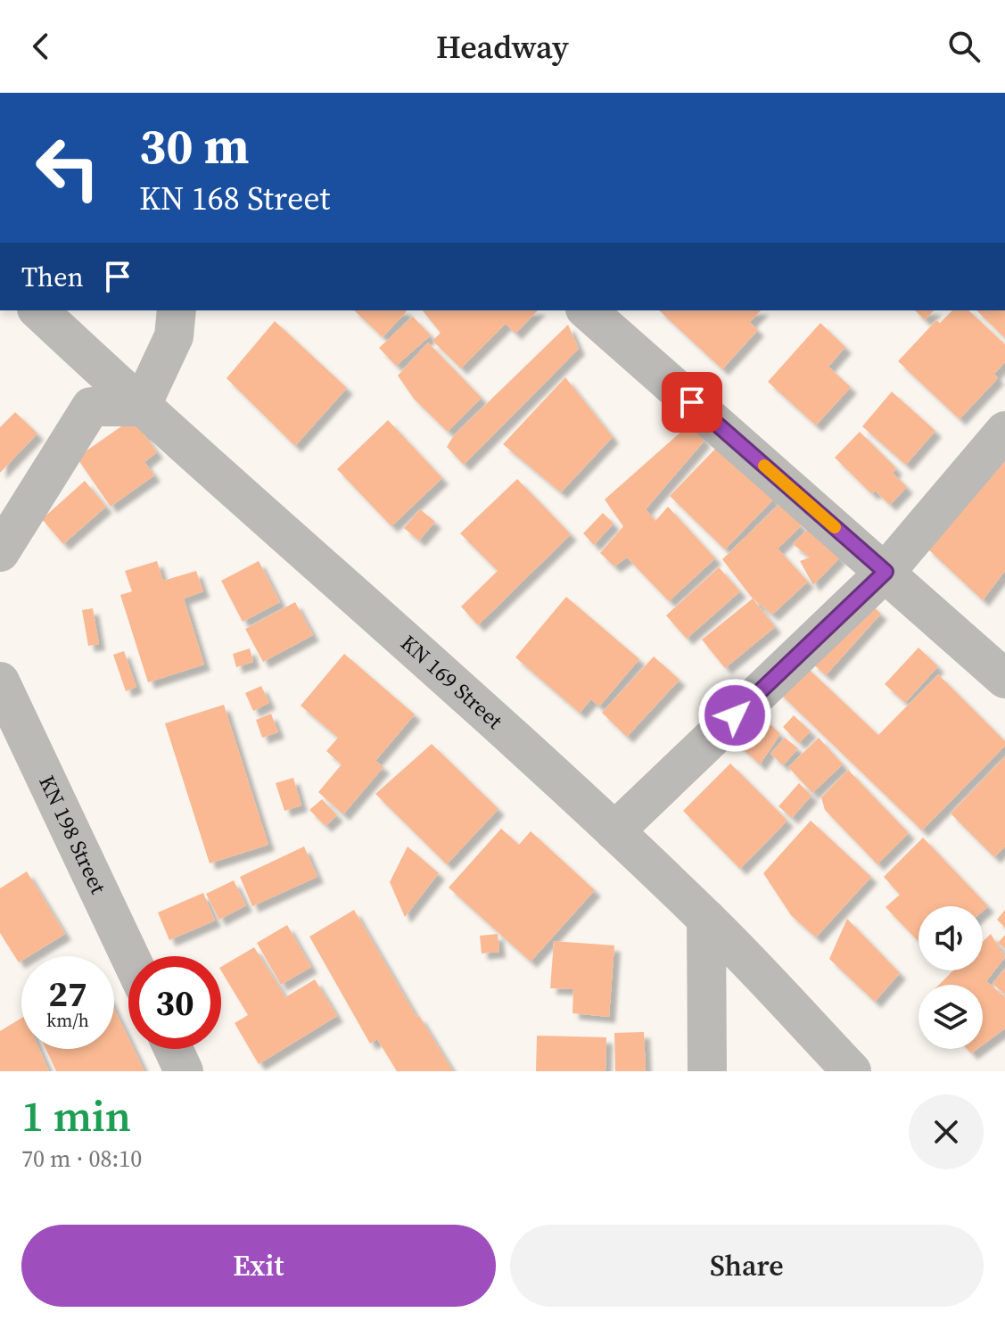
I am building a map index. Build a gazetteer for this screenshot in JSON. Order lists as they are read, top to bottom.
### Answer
{
  "streets": {
    "street": ["KN 169 Street", "KN 198 Street"]
  },
  "page": {
    "header": "Headway",
    "turn": ["30 m", "KN 168 Street"],
    "then": "Then",
    "speed": "27 km/h",
    "limit": "30",
    "heading": ["1 min", "70 m · 08:10"],
    "buttons": ["Exit", "Share"]
  }
}
